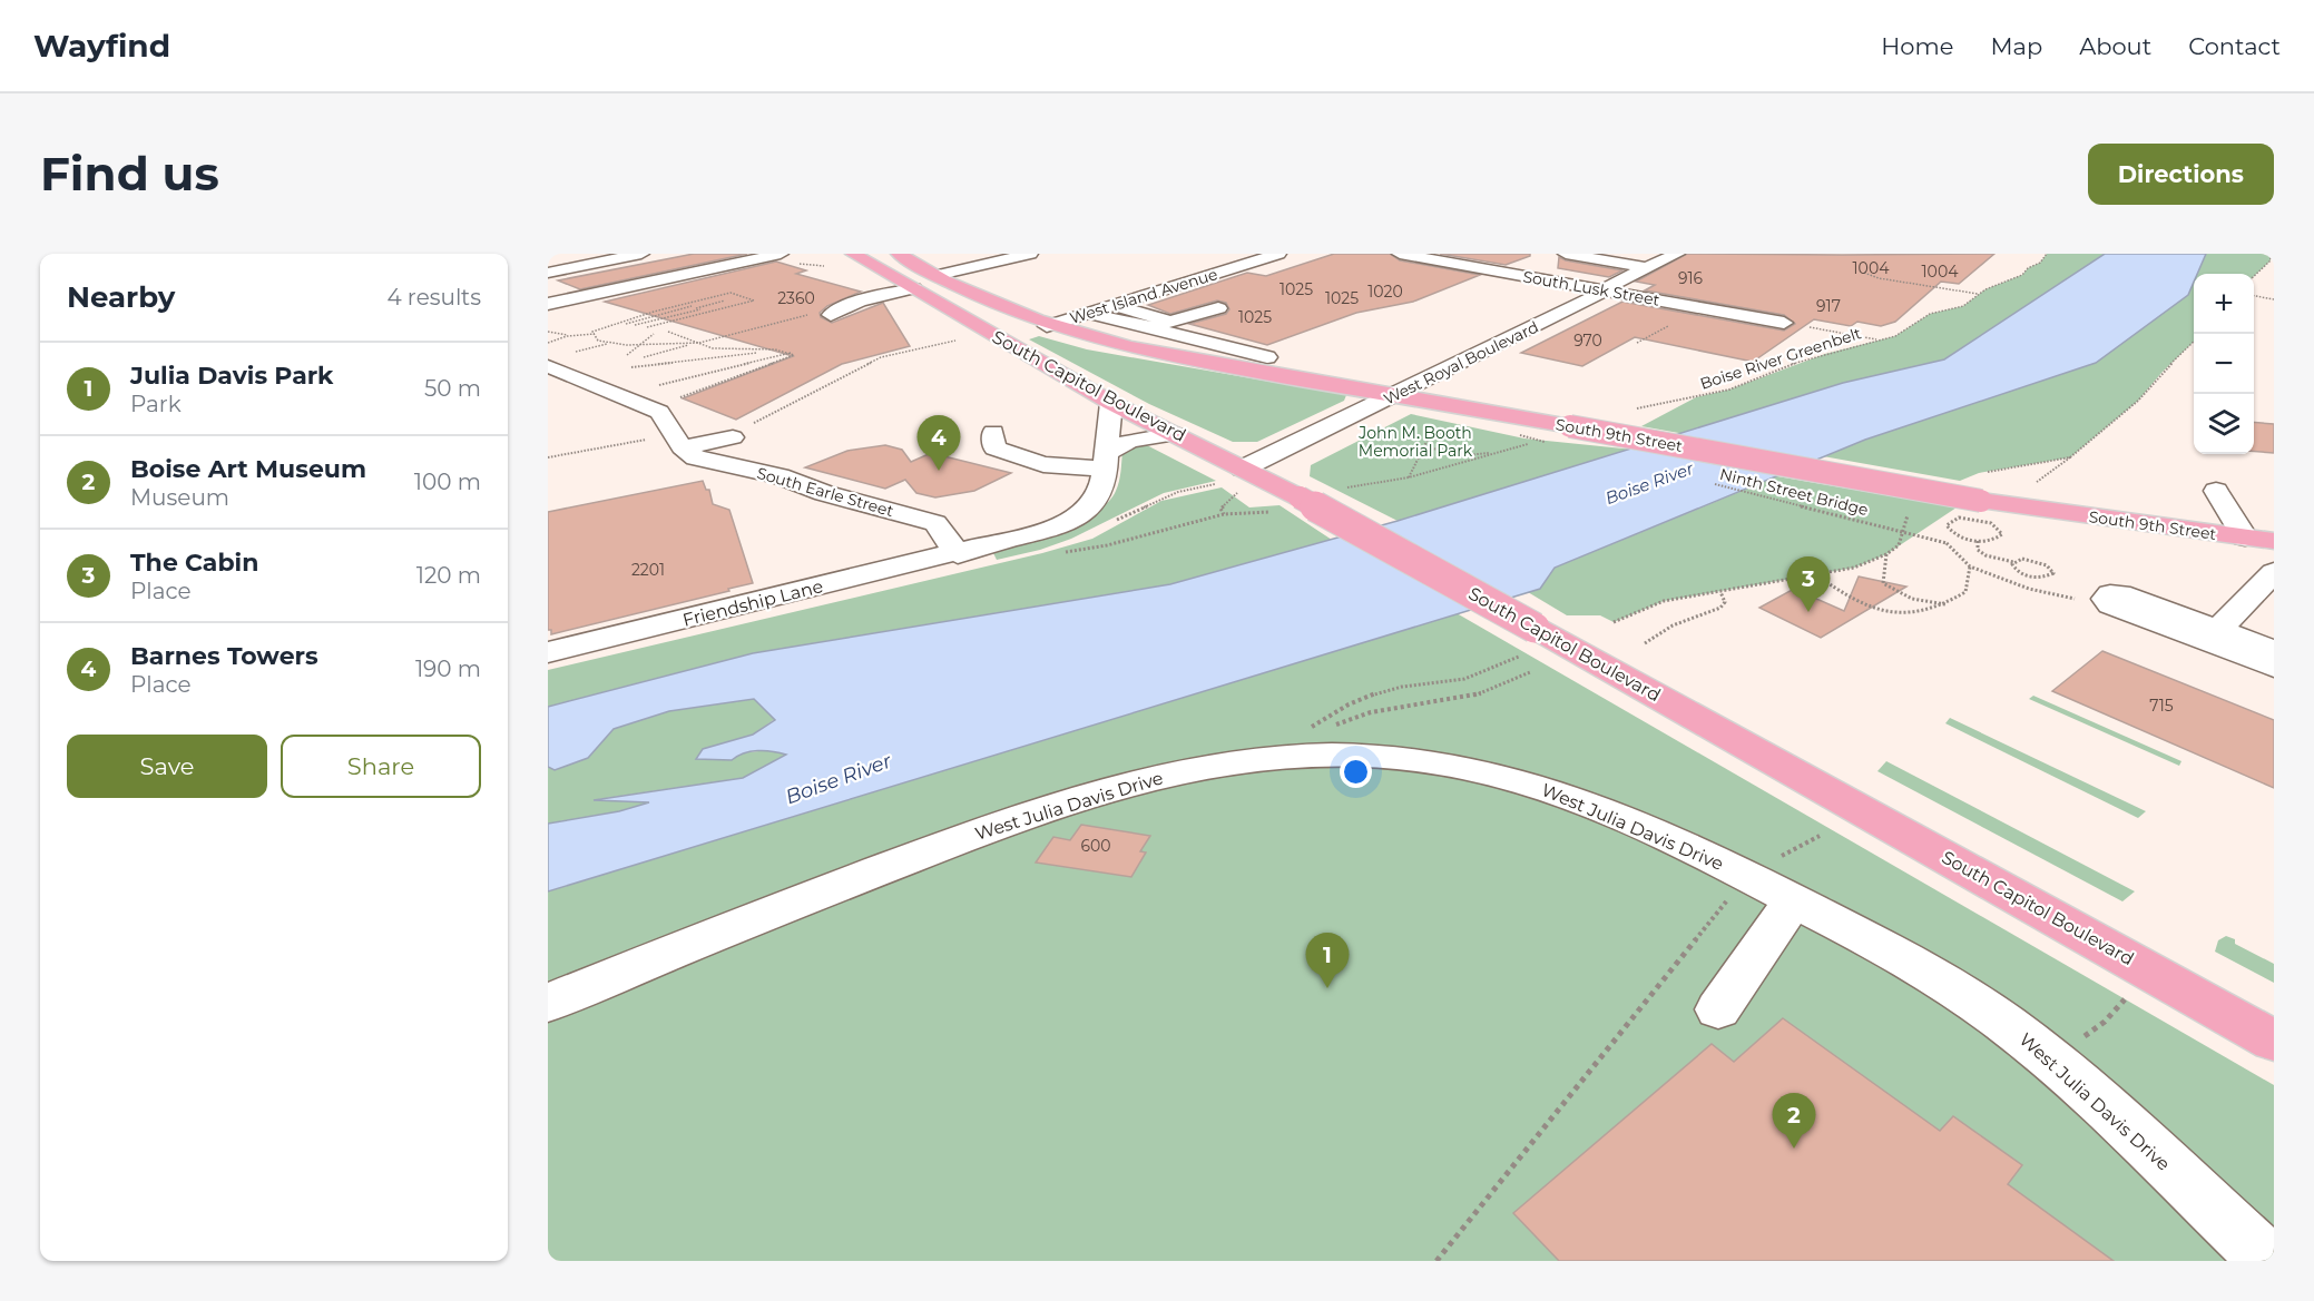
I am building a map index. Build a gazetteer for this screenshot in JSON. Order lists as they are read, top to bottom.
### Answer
{
  "streets": {
    "main road": ["South Capitol Boulevard", "South 9th Street"],
    "street": [
      "South Lusk Street",
      "West Island Avenue",
      "West Royal Boulevard",
      "South Earle Street",
      "Friendship Lane",
      "West Julia Davis Drive"
    ],
    "path": ["Boise River Greenbelt", "Ninth Street Bridge"]
  },
  "crossings": [
    ["South Lusk Street", "West Royal Boulevard"],
    ["West Island Avenue", "South Capitol Boulevard"],
    ["West Island Avenue", "South 9th Street"],
    ["West Royal Boulevard", "South Capitol Boulevard"],
    ["West Royal Boulevard", "South 9th Street"],
    ["South Capitol Boulevard", "South 9th Street"],
    ["South Capitol Boulevard", "Friendship Lane"],
    ["South Earle Street", "Friendship Lane"]
  ],
  "water": ["Boise River"],
  "parks": ["John M. Booth Memorial Park"],
  "house_numbers": [
    "1004",
    "1004",
    "916",
    "1025",
    "1020",
    "2360",
    "1025",
    "917",
    "1025",
    "970",
    "2201",
    "715",
    "600"
  ],
  "page": {
    "header": "Wayfind",
    "nav": [
      "Home",
      "Map",
      "About",
      "Contact"
    ],
    "buttons": [
      "Directions",
      ["Save", "Share"]
    ],
    "title": "Find us",
    "heading": ["Nearby", "4 results"],
    "map_buttons": ["+", "−"],
    "list": [
      {
        "mark": "1",
        "name": "Julia Davis Park",
        "note": "Park",
        "value": "50 m"
      },
      {
        "mark": "2",
        "name": "Boise Art Museum",
        "note": "Museum",
        "value": "100 m"
      },
      {
        "mark": "3",
        "name": "The Cabin",
        "note": "Place",
        "value": "120 m"
      },
      {
        "mark": "4",
        "name": "Barnes Towers",
        "note": "Place",
        "value": "190 m"
      }
    ],
    "pins": [
      "4",
      "3",
      "1",
      "2"
    ]
  }
}
